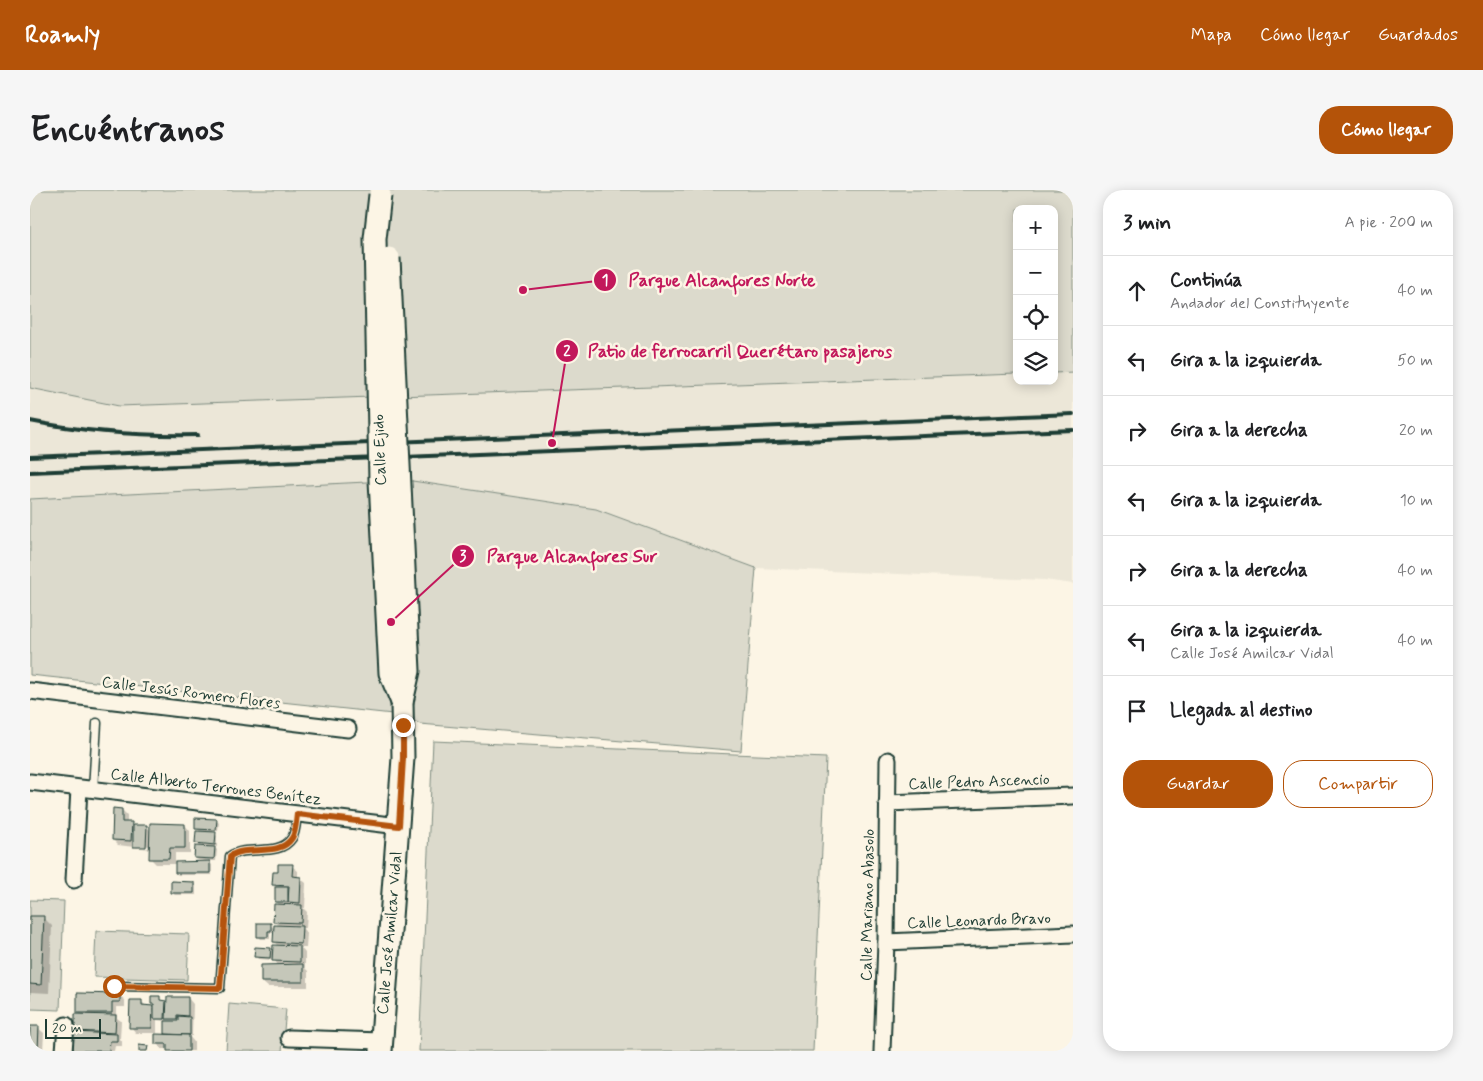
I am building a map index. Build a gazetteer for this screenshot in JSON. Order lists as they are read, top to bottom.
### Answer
{
  "streets": {
    "street": [
      "Calle Ejido",
      "Calle Jesús Romero Flores",
      "Calle Pedro Ascencio",
      "Calle Alberto Terrones Benítez",
      "Calle Mariano Abasolo",
      "Calle Leonardo Bravo",
      "Calle José Amilcar Vidal"
    ]
  },
  "crossings": [
    ["Calle Ejido", "Calle José Amilcar Vidal"],
    ["Calle Pedro Ascencio", "Calle Mariano Abasolo"],
    ["Calle Alberto Terrones Benítez", "Calle José Amilcar Vidal"],
    ["Calle Mariano Abasolo", "Calle Leonardo Bravo"]
  ],
  "places": ["Parque Alcanfores Norte", "Patio de ferrocarril Querétaro pasajeros", "Parque Alcanfores Sur"],
  "scale_bar": "20 m",
  "page": {
    "header": "Roamly",
    "nav": ["Mapa", "Cómo llegar", "Guardados"],
    "buttons": [
      "Cómo llegar",
      ["Guardar", "Compartir"]
    ],
    "title": "Encuéntranos",
    "heading": ["3 min", "A pie · 200 m"],
    "map_buttons": ["+", "−"],
    "list": [
      ["Continúa", "Andador del Constituyente", "40 m"],
      ["Gira a la izquierda", "50 m"],
      ["Gira a la derecha", "20 m"],
      ["Gira a la izquierda", "10 m"],
      ["Gira a la derecha", "40 m"],
      ["Gira a la izquierda", "Calle José Amilcar Vidal", "40 m"],
      "Llegada al destino"
    ],
    "scale": "20 m"
  }
}
